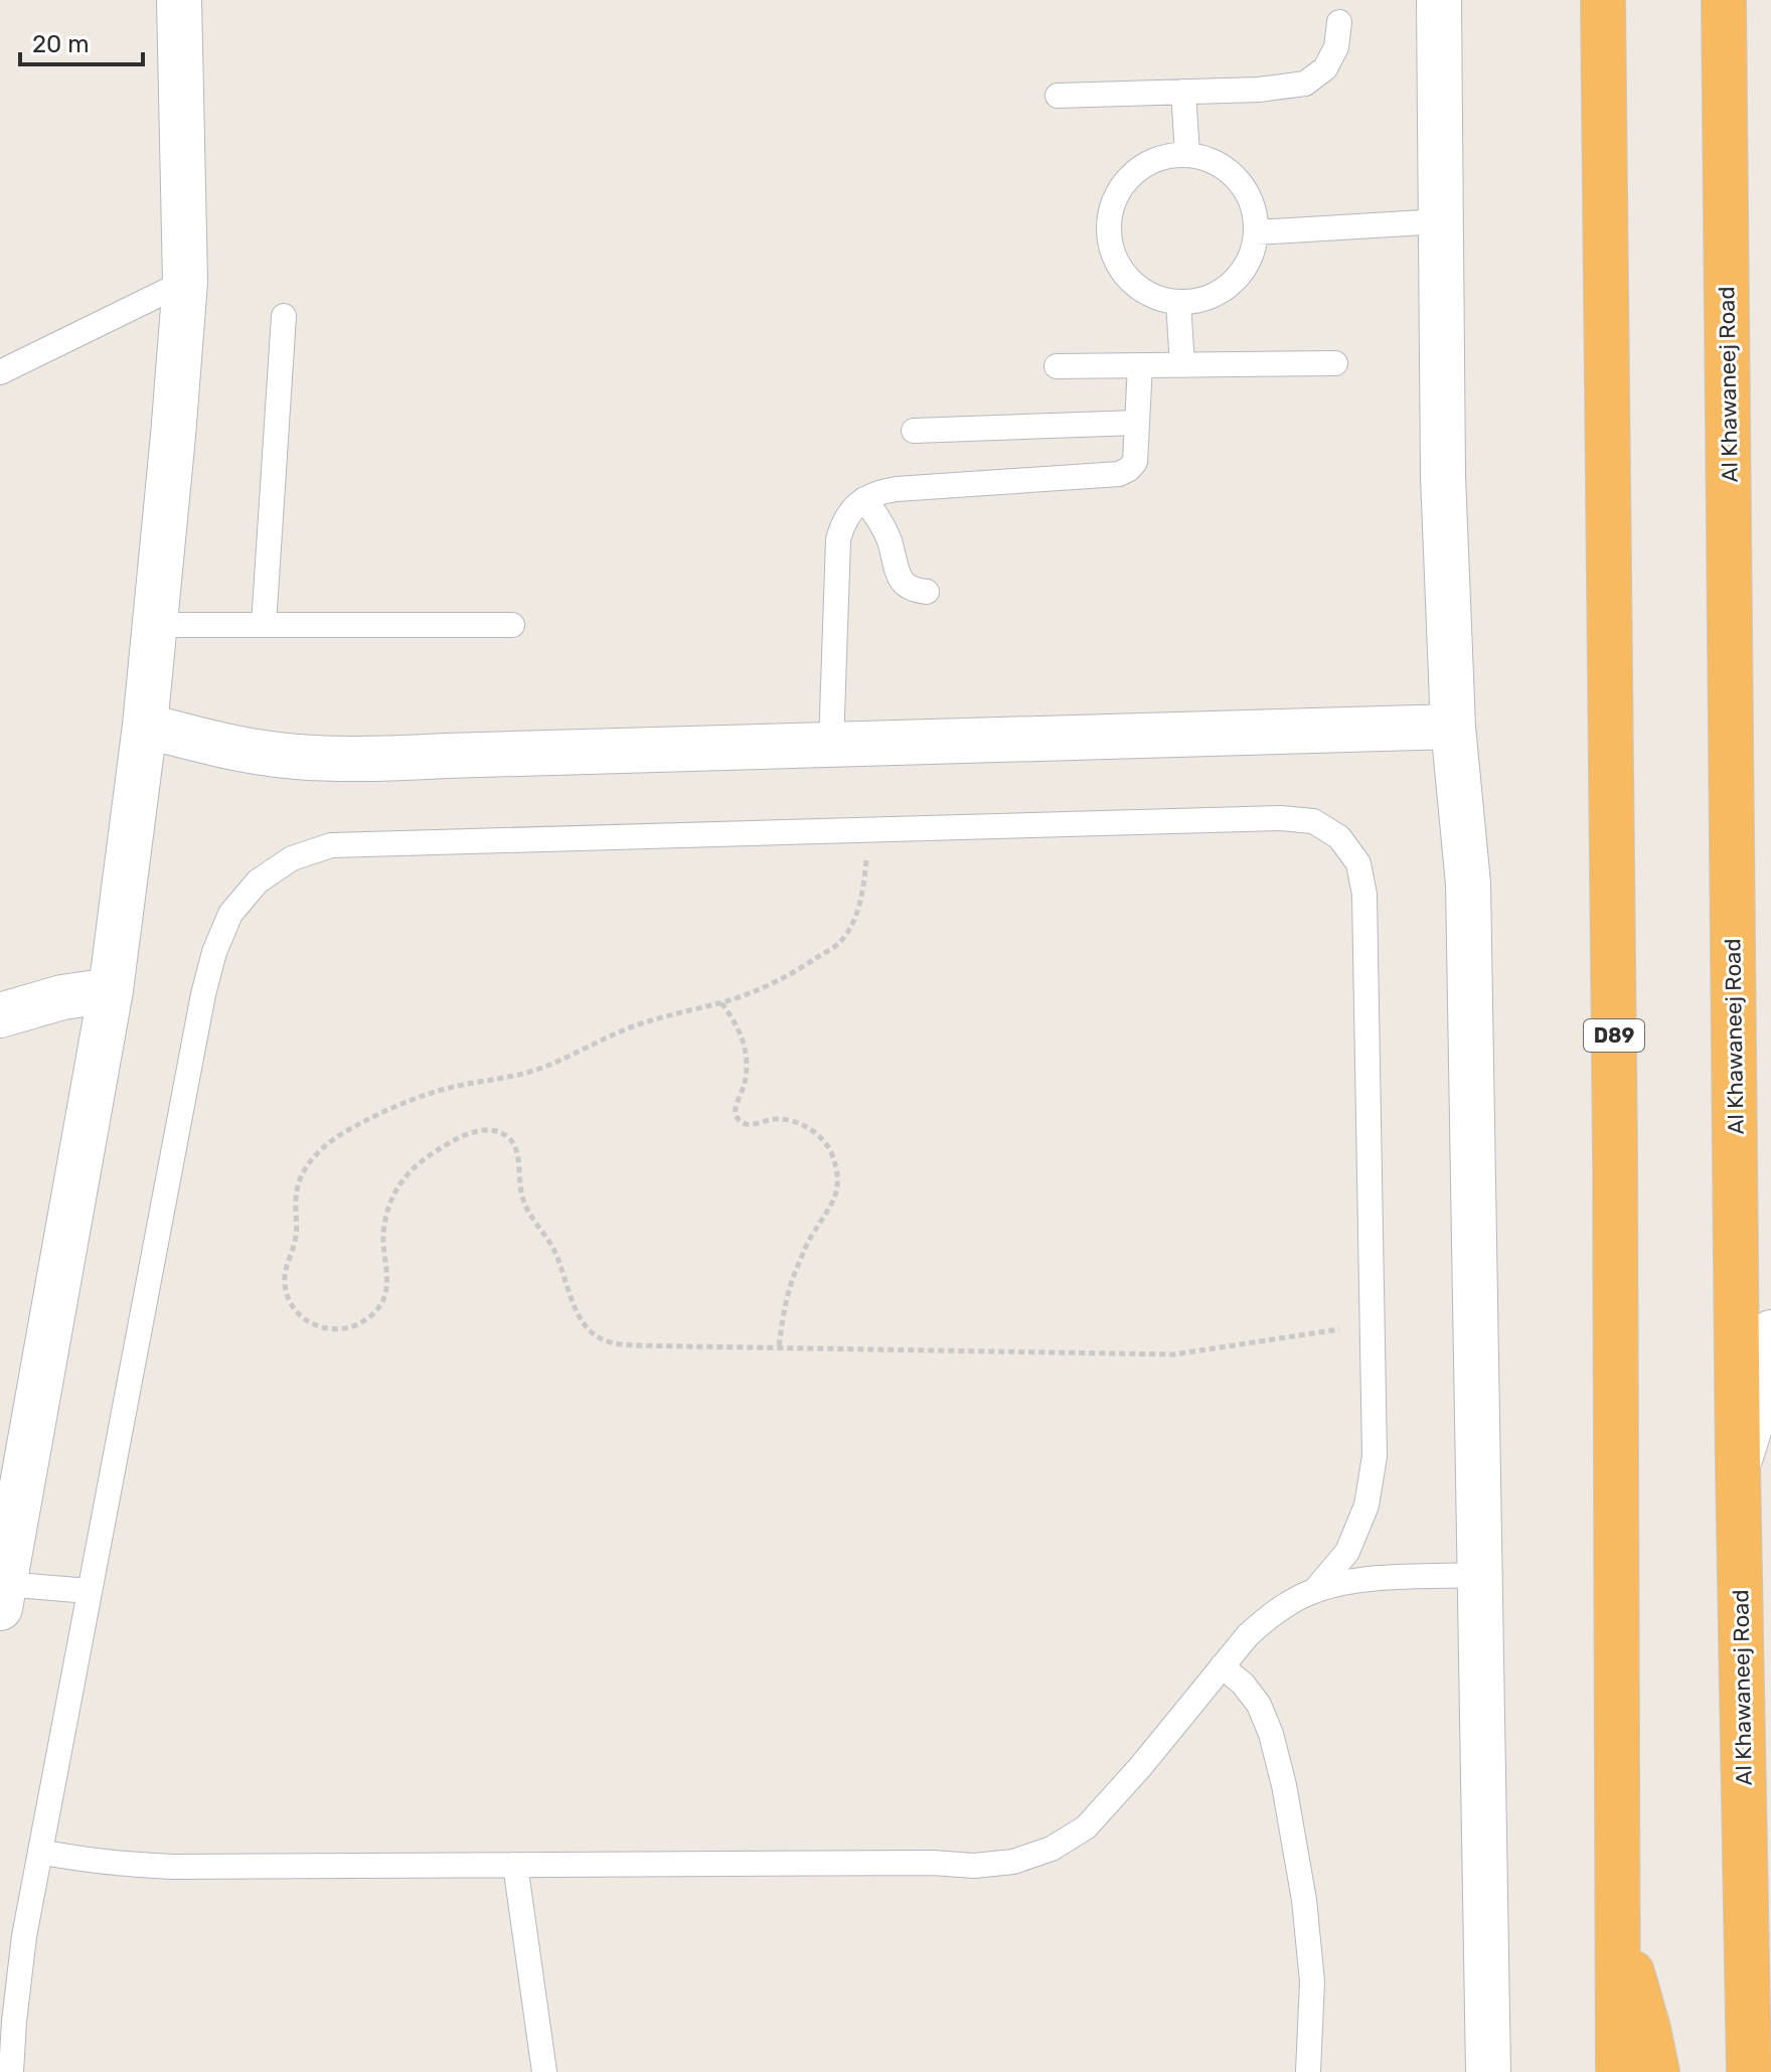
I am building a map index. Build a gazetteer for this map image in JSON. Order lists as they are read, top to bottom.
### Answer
{
  "streets": {
    "highway": ["Al Khawaneej Road", "D89"]
  },
  "scale_bar": "20 m"
}
